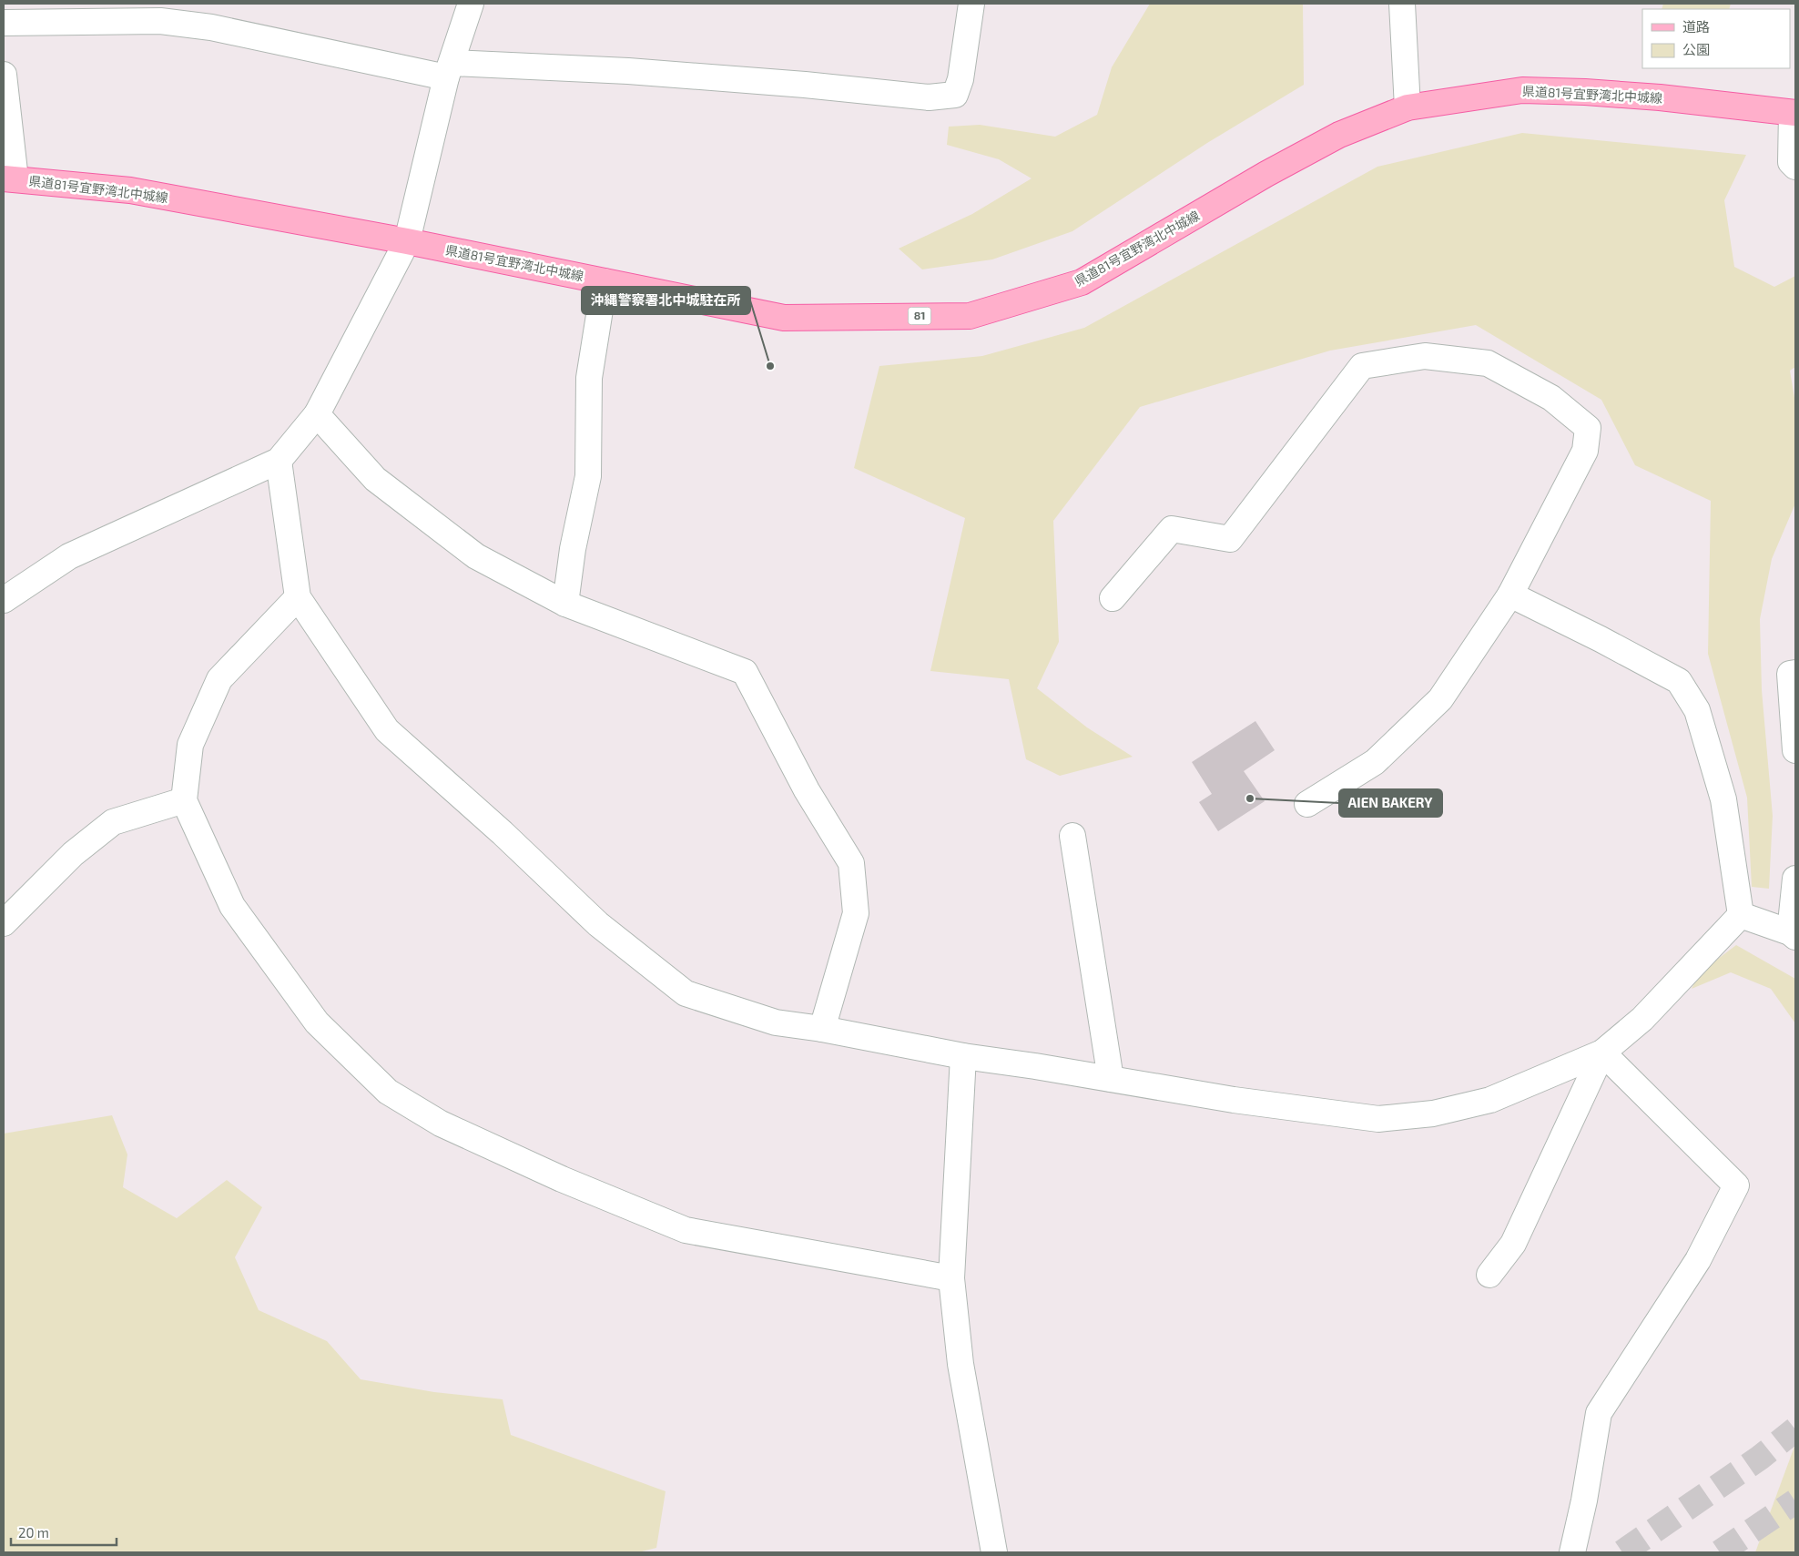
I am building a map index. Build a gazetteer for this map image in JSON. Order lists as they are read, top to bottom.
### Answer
{
  "streets": {
    "main road": ["県道81号宜野湾北中城線", "81"]
  },
  "places": ["沖縄警察署北中城駐在所", "AIEN BAKERY"],
  "legend": ["道路", "公園"],
  "scale_bar": "20 m"
}
